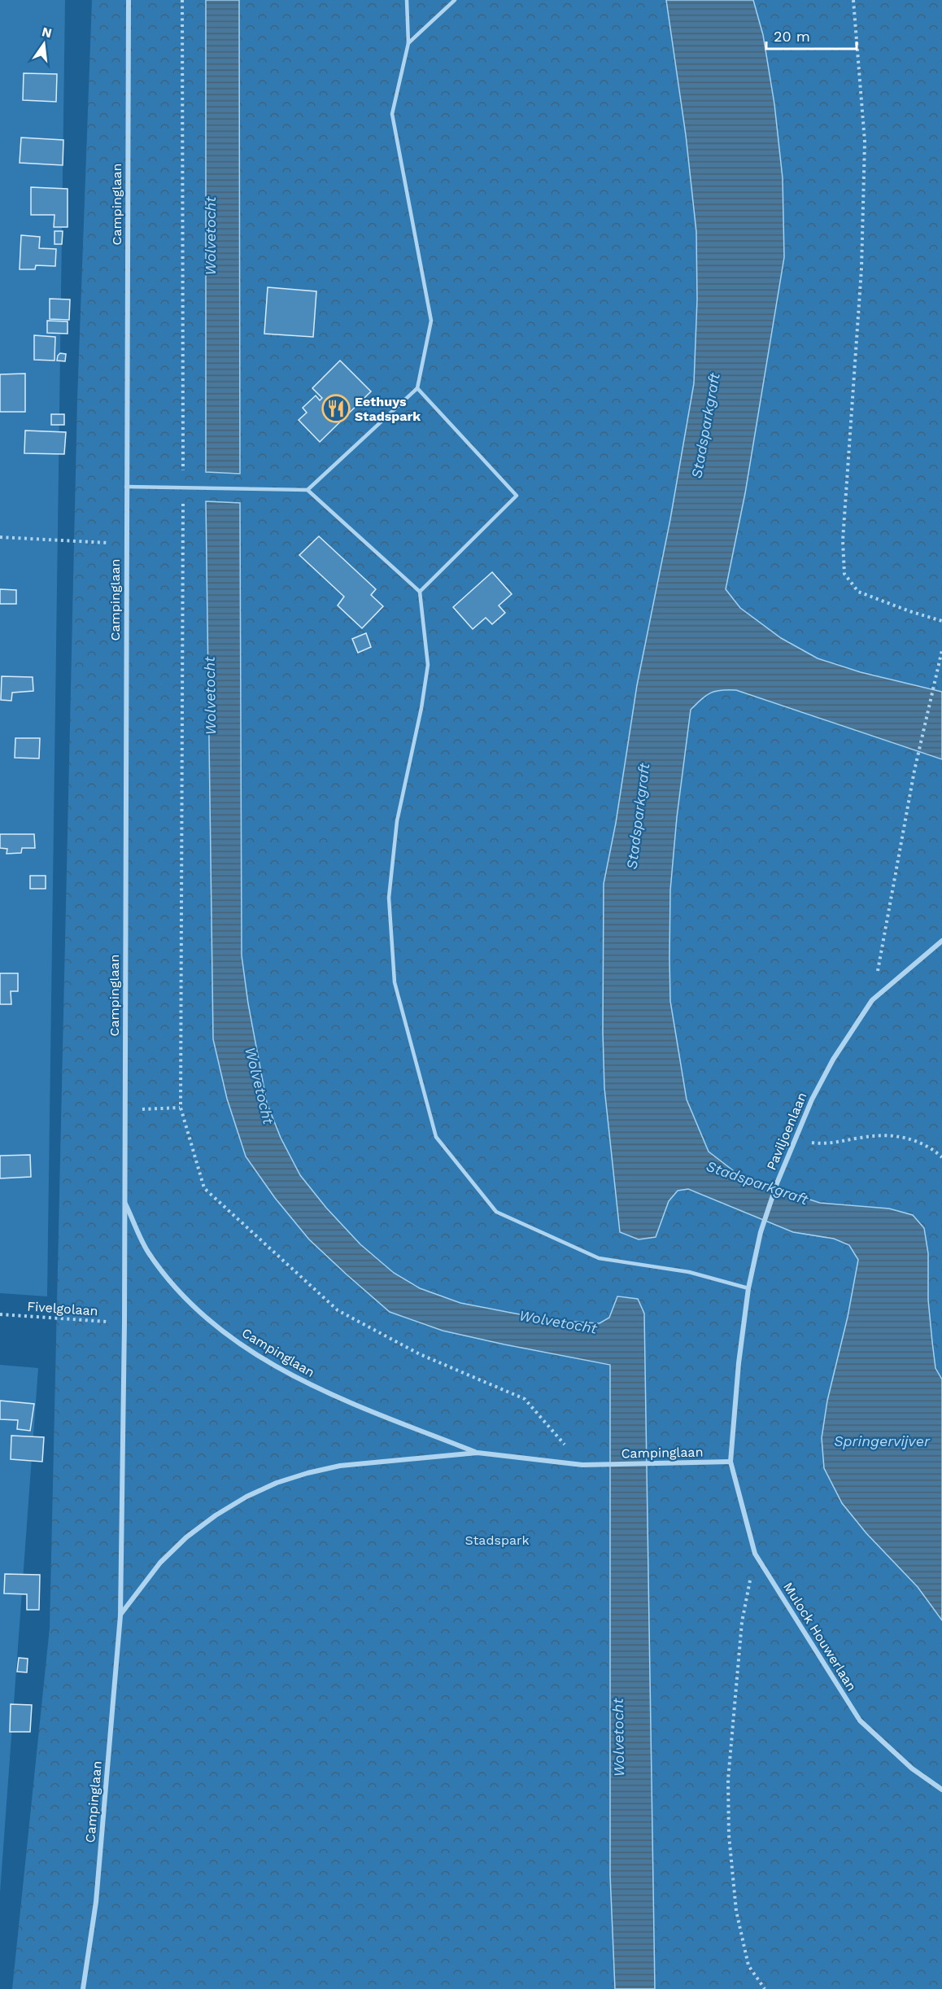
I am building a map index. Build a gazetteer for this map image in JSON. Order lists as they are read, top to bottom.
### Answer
{
  "streets": {
    "street": ["Campinglaan", "Paviljoenlaan", "Mulock Houwerlaan"],
    "path": ["Fivelgolaan"]
  },
  "crossings": [
    ["Campinglaan", "Paviljoenlaan"],
    ["Campinglaan", "Fivelgolaan"],
    ["Campinglaan", "Mulock Houwerlaan"],
    ["Paviljoenlaan", "Mulock Houwerlaan"]
  ],
  "water": ["Wolvetocht", "Stadsparkgraft", "Springervijver"],
  "parks": ["Stadspark"],
  "places": {
    "restaurant": ["Eethuys Stadspark"]
  },
  "scale_bar": "20 m",
  "north": "top"
}
